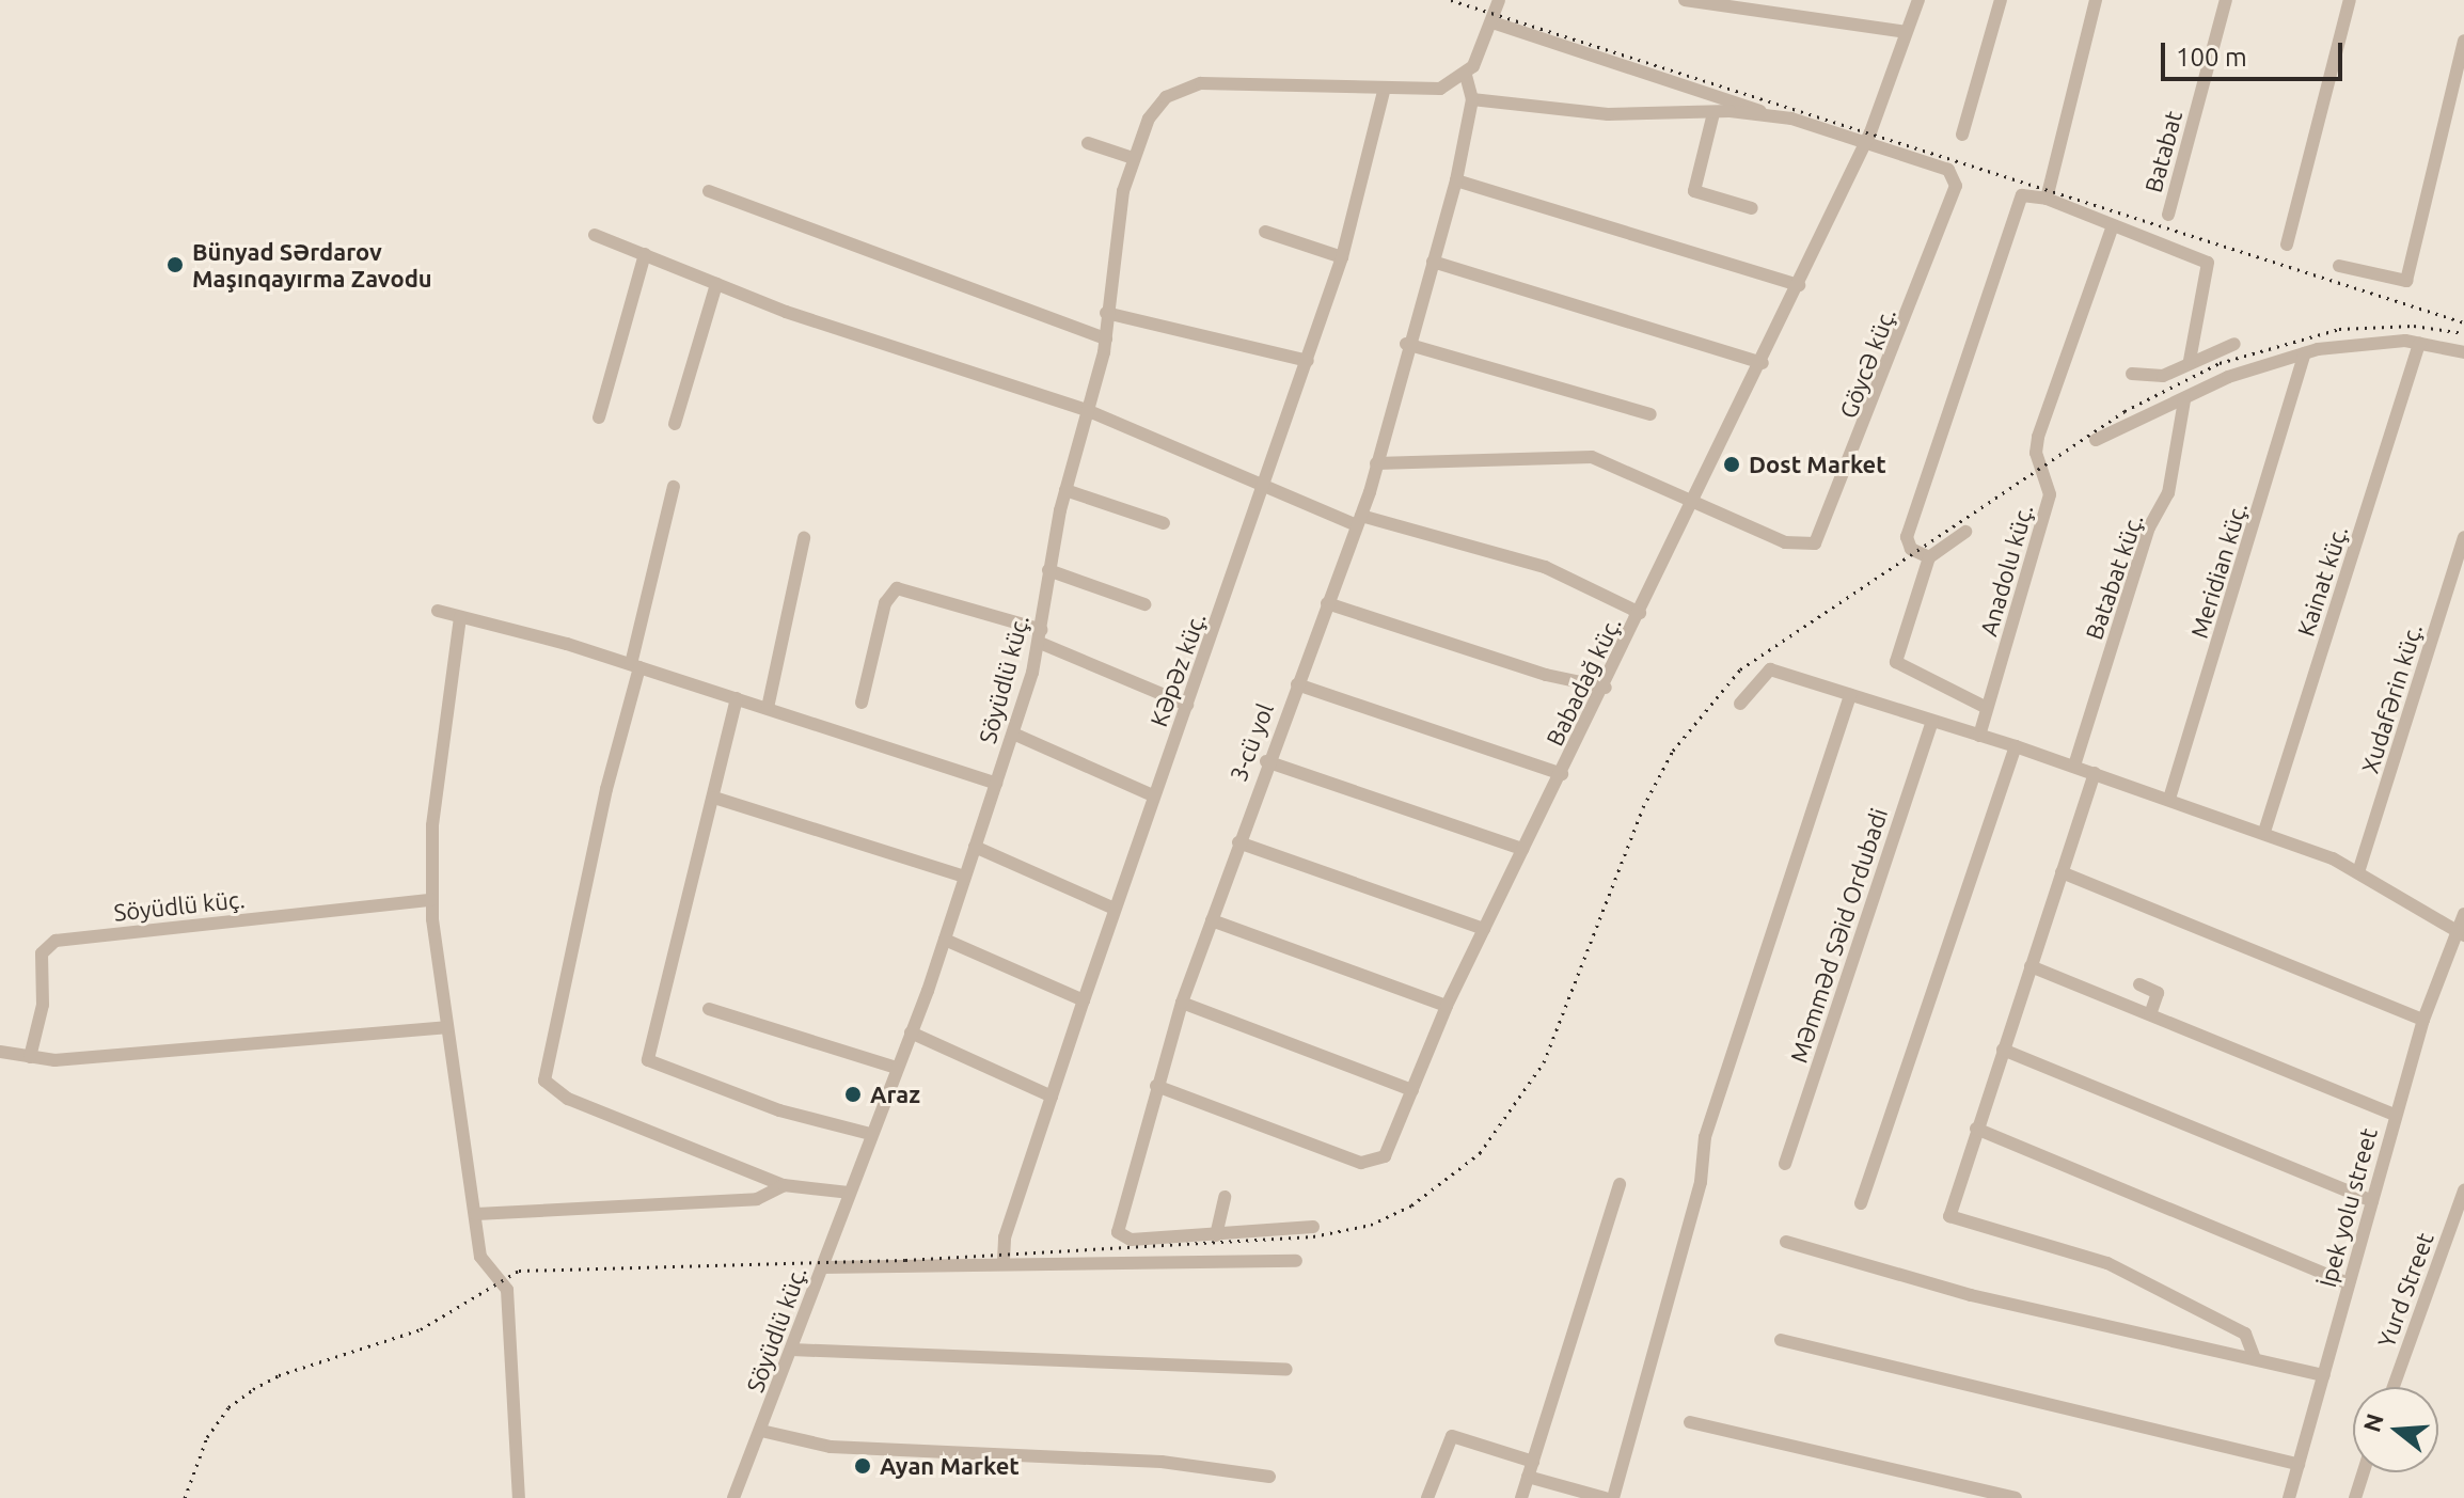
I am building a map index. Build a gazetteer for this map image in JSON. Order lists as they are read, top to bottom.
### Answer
{
  "streets": {
    "street": [
      "Batabat",
      "Göycə küç.",
      "Anadolu küç.",
      "Meridian küç.",
      "Batabat küç.",
      "Kainat küç.",
      "Kəpəz küç.",
      "Söyüdlü küç.",
      "Babadağ küç.",
      "Xudafərin küç.",
      "3-cü yol",
      "Məmməd Səid Ordubadi",
      "İpek yolu street",
      "Yurd Street"
    ]
  },
  "crossings": [
    ["Göycə küç.", "Babadağ küç."],
    ["Göycə küç.", "3-cü yol"],
    ["Kəpəz küç.", "Söyüdlü küç."],
    ["Söyüdlü küç.", "3-cü yol"],
    ["Babadağ küç.", "3-cü yol"]
  ],
  "places": [
    "Bünyad Sərdarov Maşınqayırma Zavodu",
    "Dost Market",
    "Araz",
    "Ayan Market"
  ],
  "scale_bar": "100 m",
  "north": "left"
}
